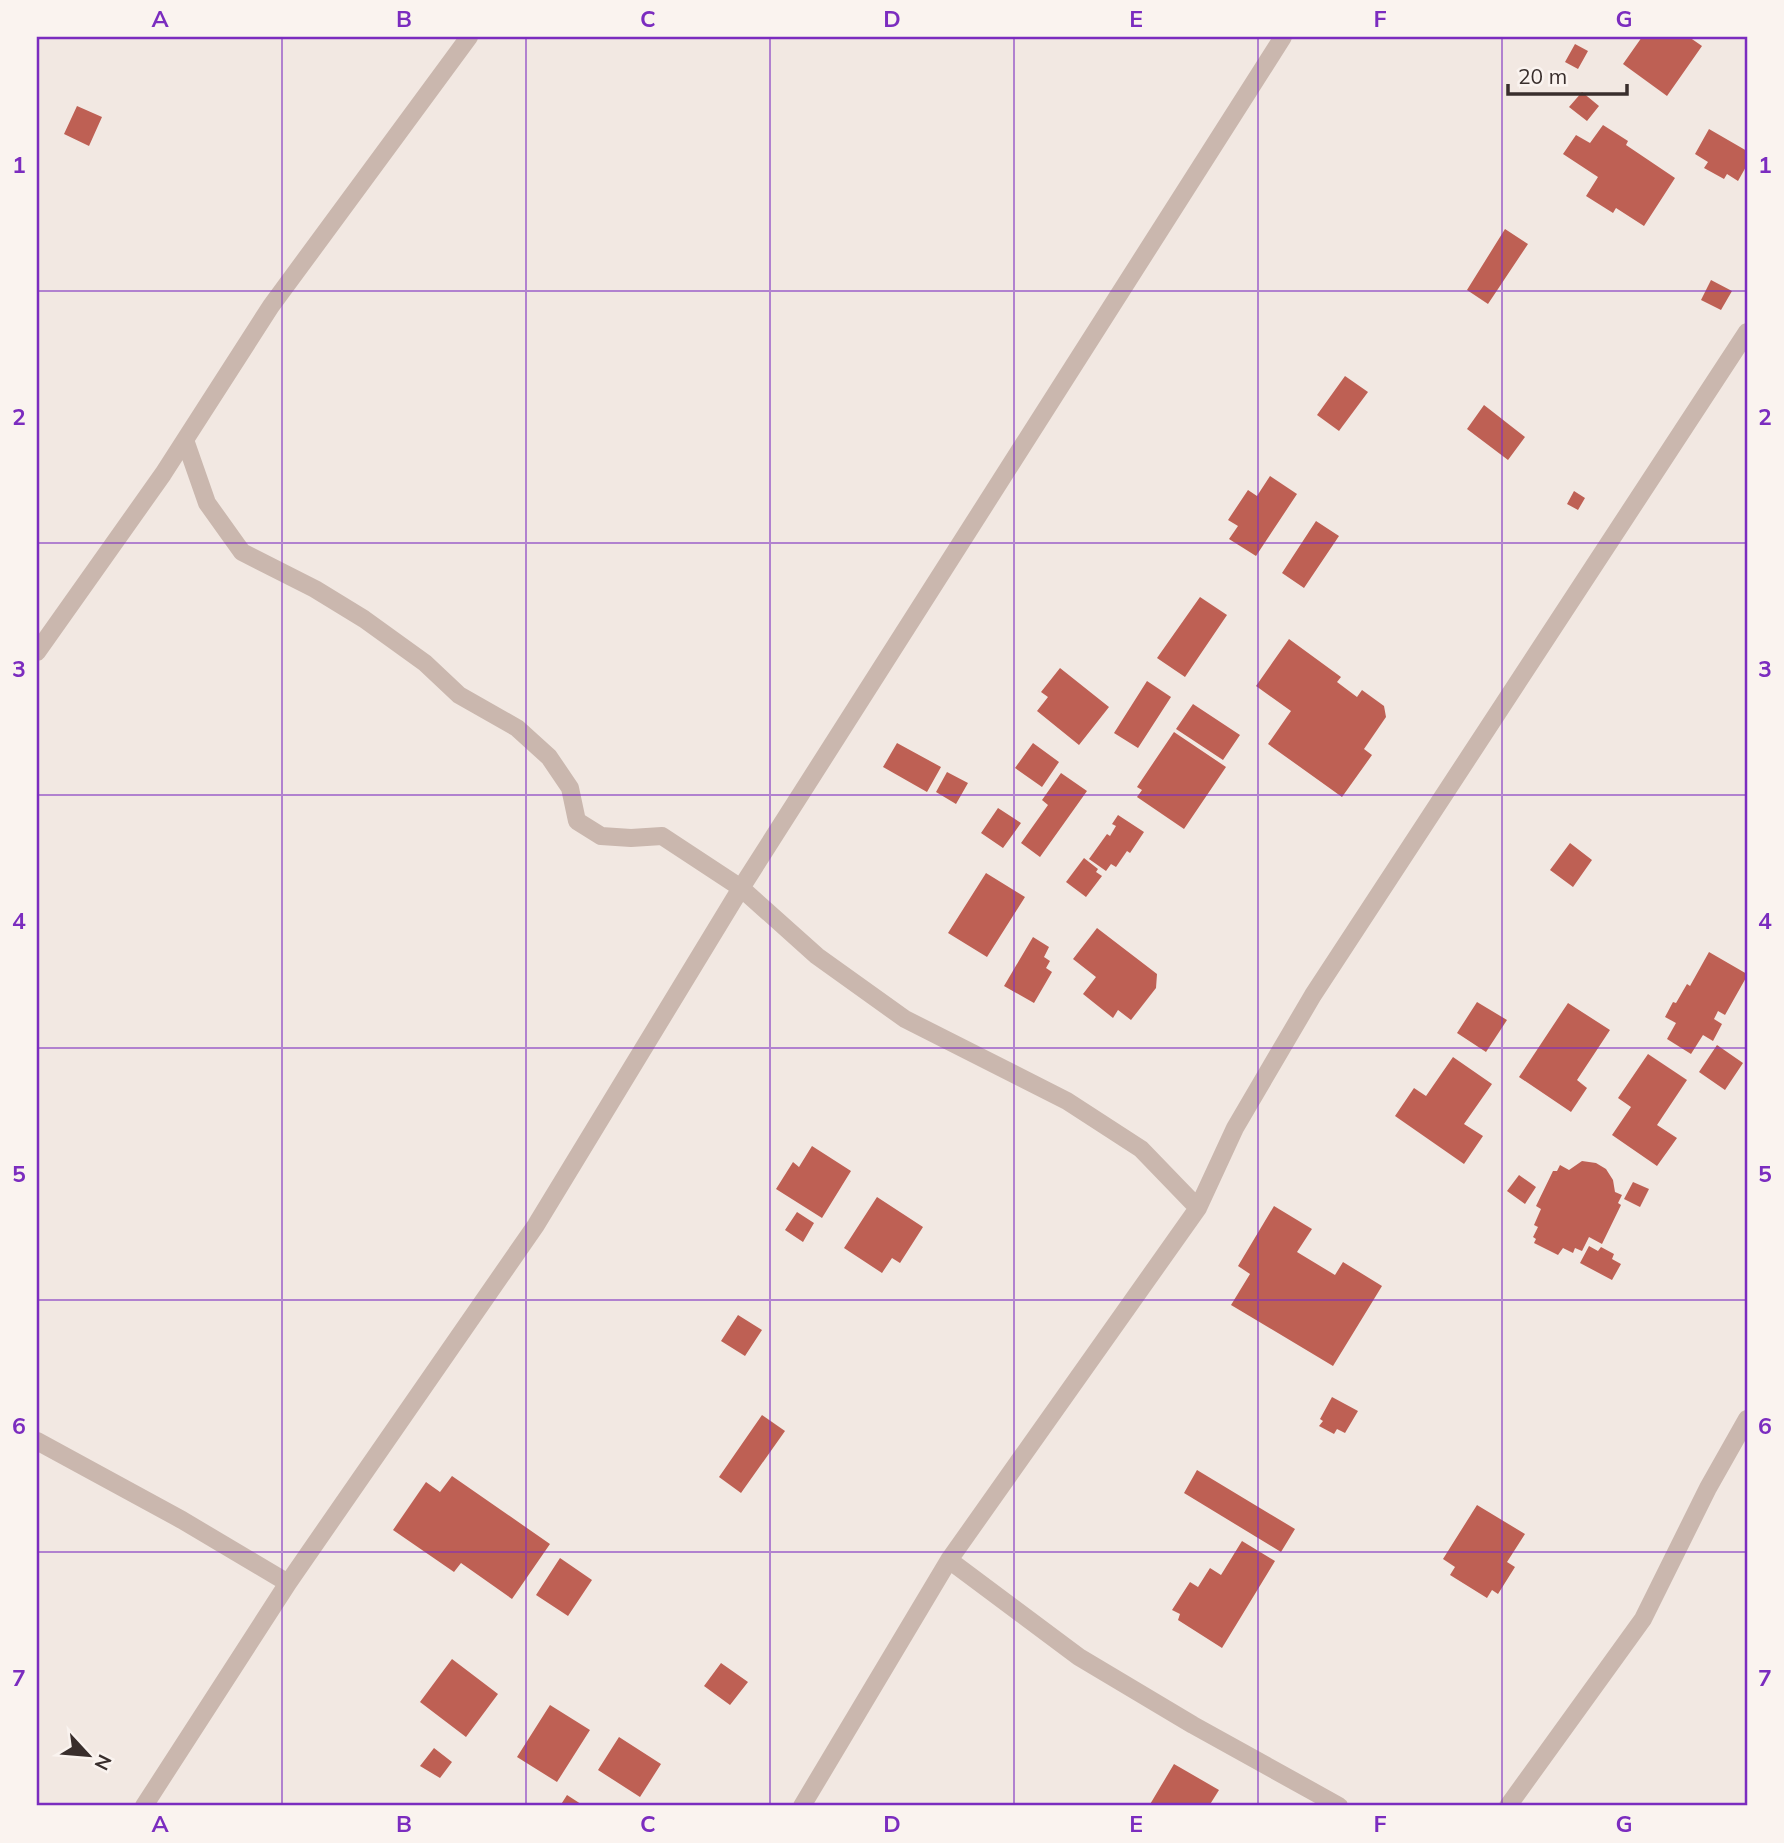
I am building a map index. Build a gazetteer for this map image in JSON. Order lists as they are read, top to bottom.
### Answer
{
  "scale_bar": "20 m",
  "north": "bottom right",
  "grid": {
    "columns": [
      "A",
      "B",
      "C",
      "D",
      "E",
      "F",
      "G"
    ],
    "rows": [
      "1",
      "2",
      "3",
      "4",
      "5",
      "6",
      "7"
    ]
  }
}
